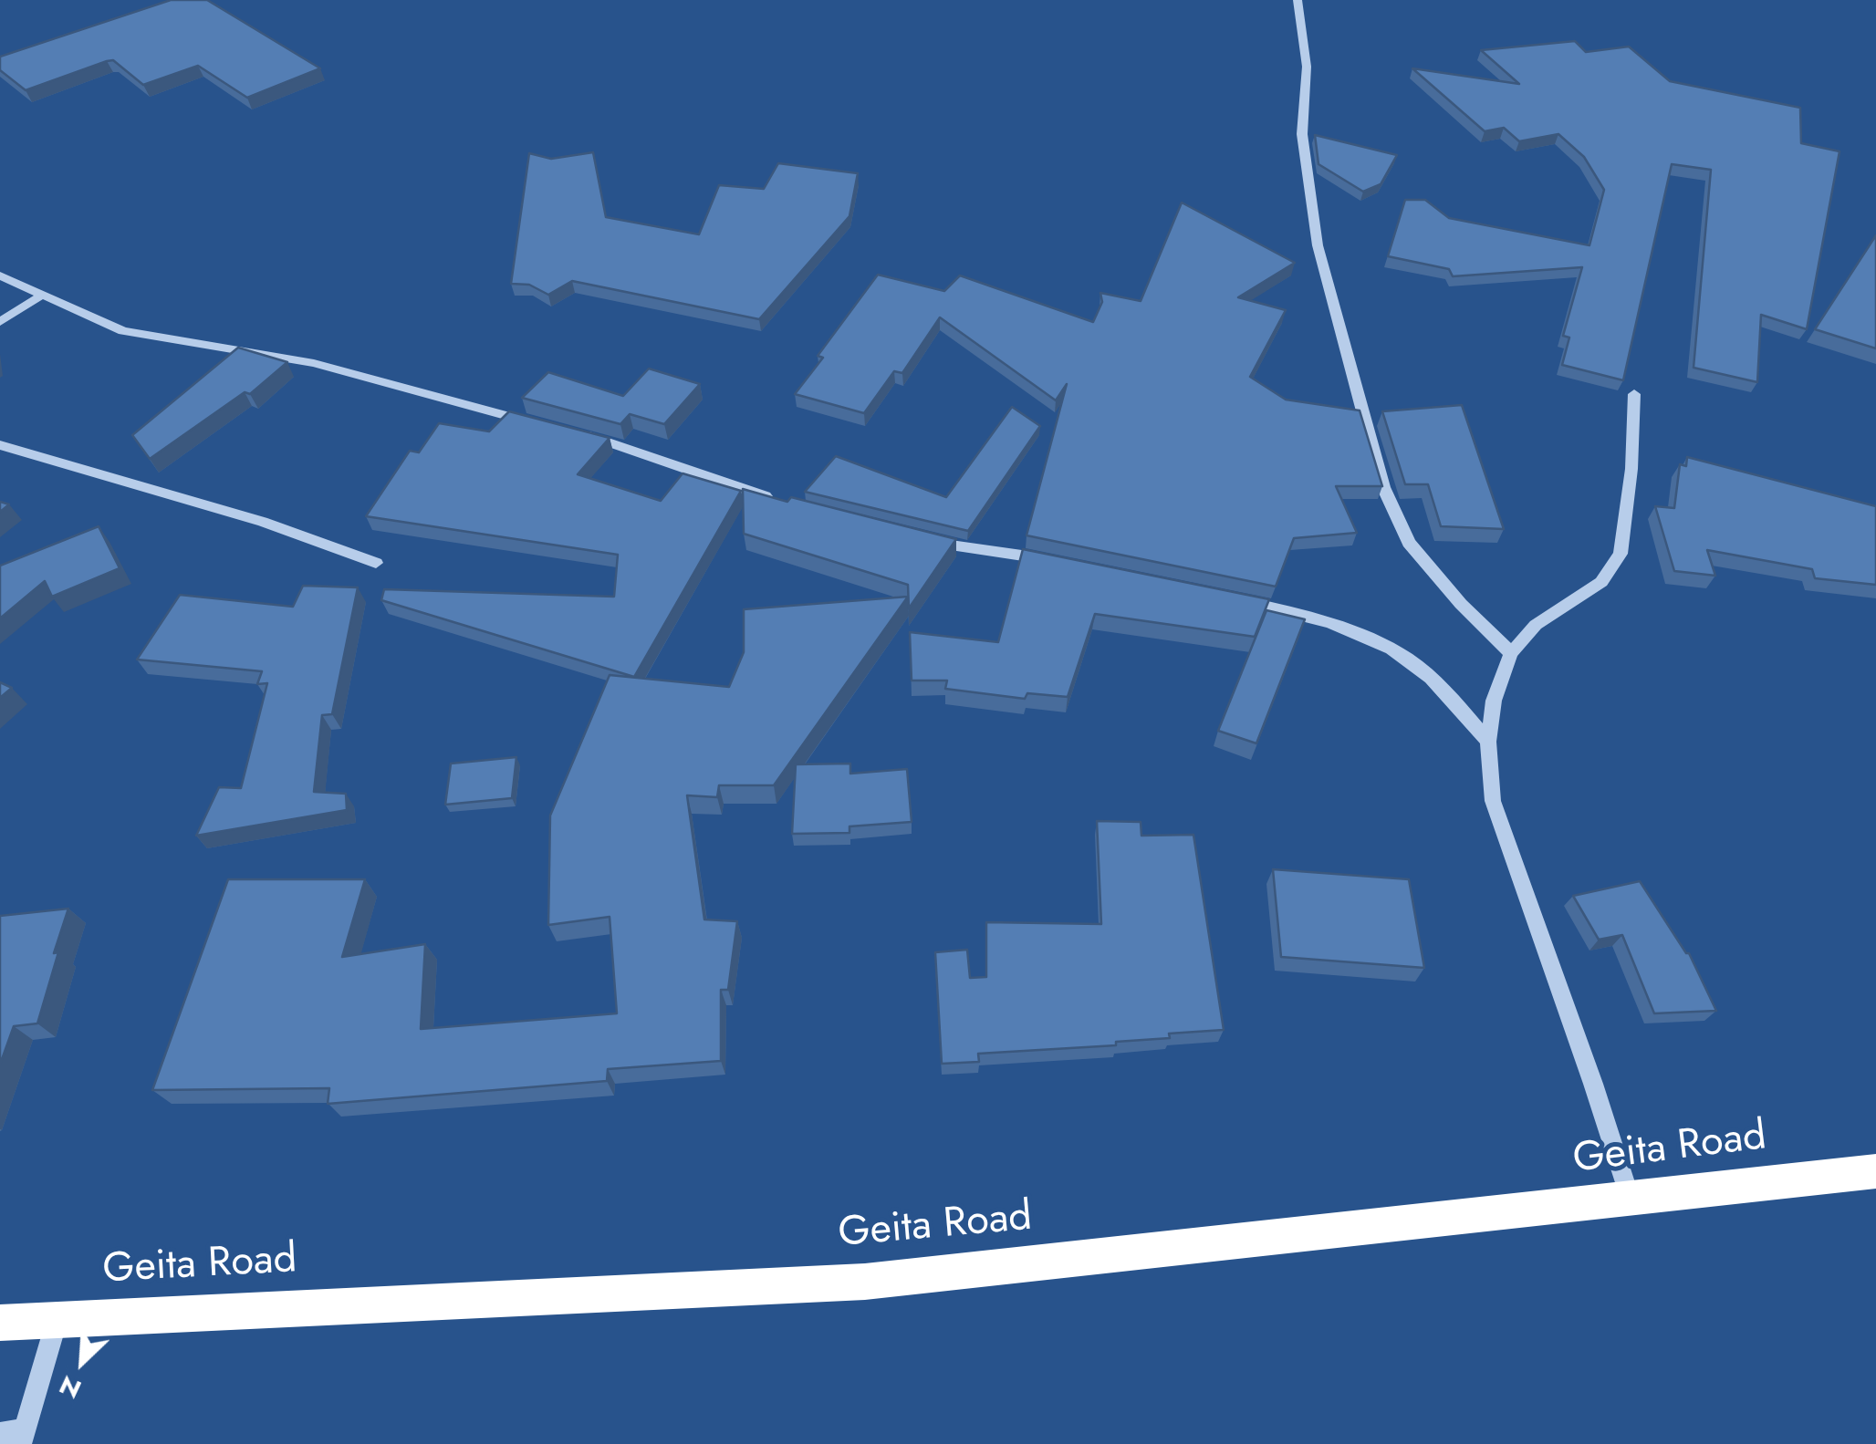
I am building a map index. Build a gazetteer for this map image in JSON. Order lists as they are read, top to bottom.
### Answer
{
  "streets": {
    "highway": ["Geita Road"]
  },
  "north": "bottom left"
}
